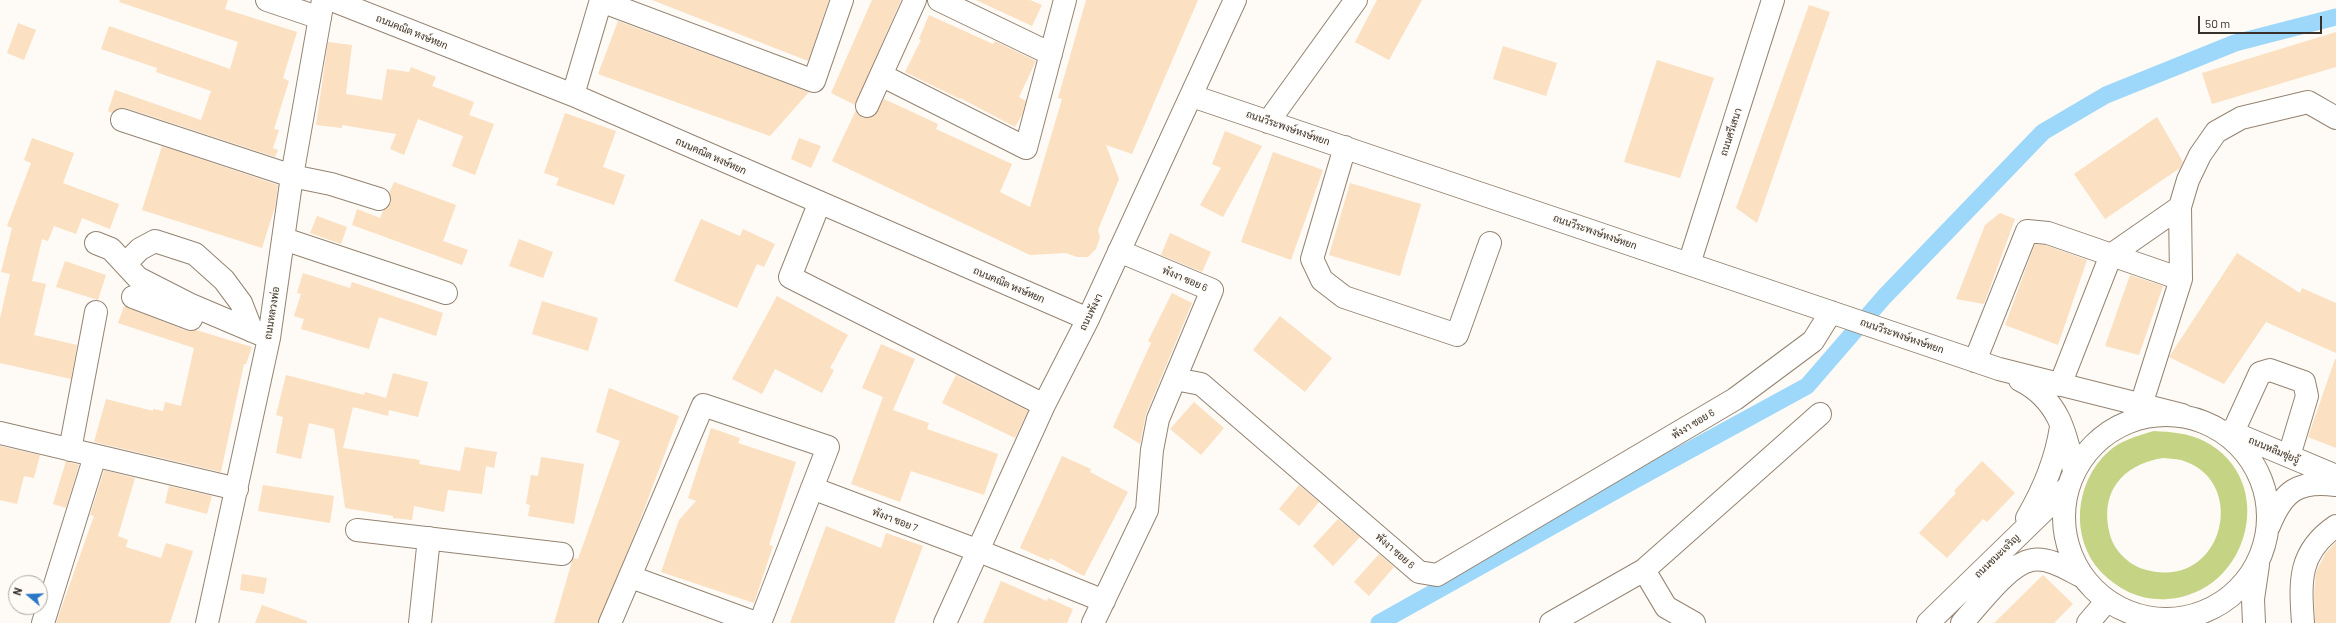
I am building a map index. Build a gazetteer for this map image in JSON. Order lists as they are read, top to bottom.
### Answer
{
  "streets": {
    "street": [
      "ถนนคณิต หงษ์หยก",
      "ถนนวีระพงษ์หงษ์หยก",
      "ถนนศรีเสนา",
      "พังงา ซอย 6",
      "ถนนพังงา",
      "ถนนหลวงพ่อ",
      "ถนนหลิมซุ่ยจู้",
      "พังงา ซอย 7",
      "ถนนชนะเจริญ"
    ]
  },
  "crossings": [
    ["ถนนคณิต หงษ์หยก", "ถนนพังงา"],
    ["ถนนวีระพงษ์หงษ์หยก", "ถนนศรีเสนา"],
    ["ถนนวีระพงษ์หงษ์หยก", "พังงา ซอย 6"],
    ["ถนนวีระพงษ์หงษ์หยก", "ถนนพังงา"],
    ["ถนนวีระพงษ์หงษ์หยก", "ถนนชนะเจริญ"],
    ["พังงา ซอย 6", "ถนนพังงา"],
    ["ถนนพังงา", "พังงา ซอย 7"]
  ],
  "scale_bar": "50 m",
  "north": "left"
}
